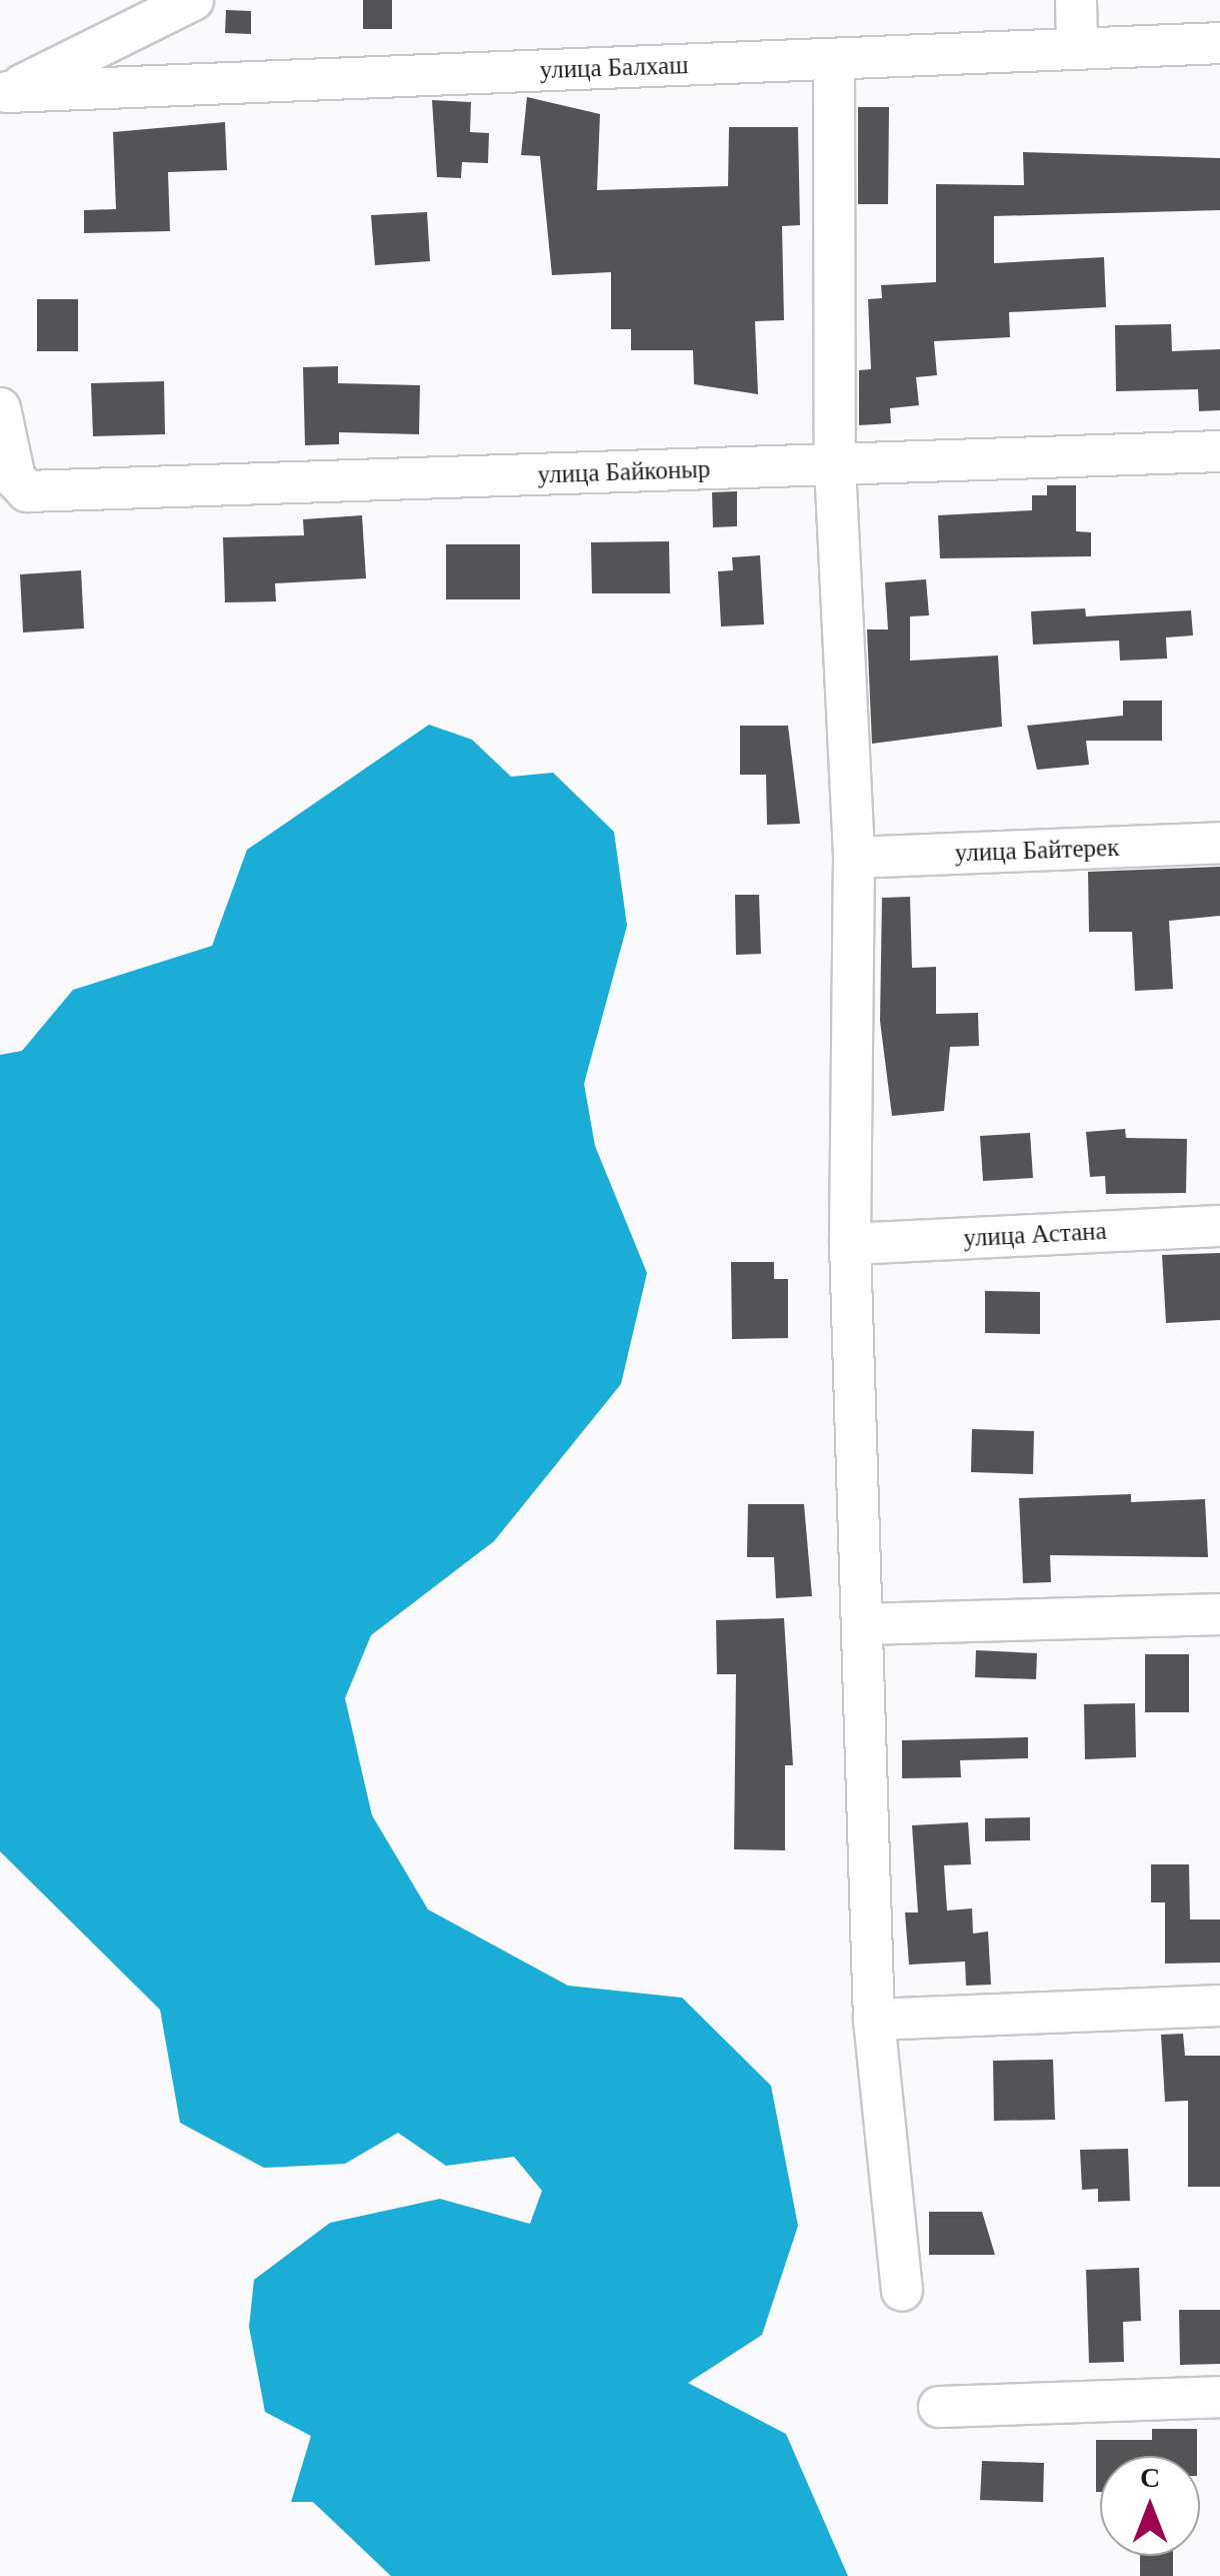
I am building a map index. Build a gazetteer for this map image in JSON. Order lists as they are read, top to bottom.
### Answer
{
  "streets": {
    "street": [
      "улица Балхаш",
      "улица Байконыр",
      "улица Байтерек",
      "улица Астана"
    ]
  },
  "north": "top"
}
